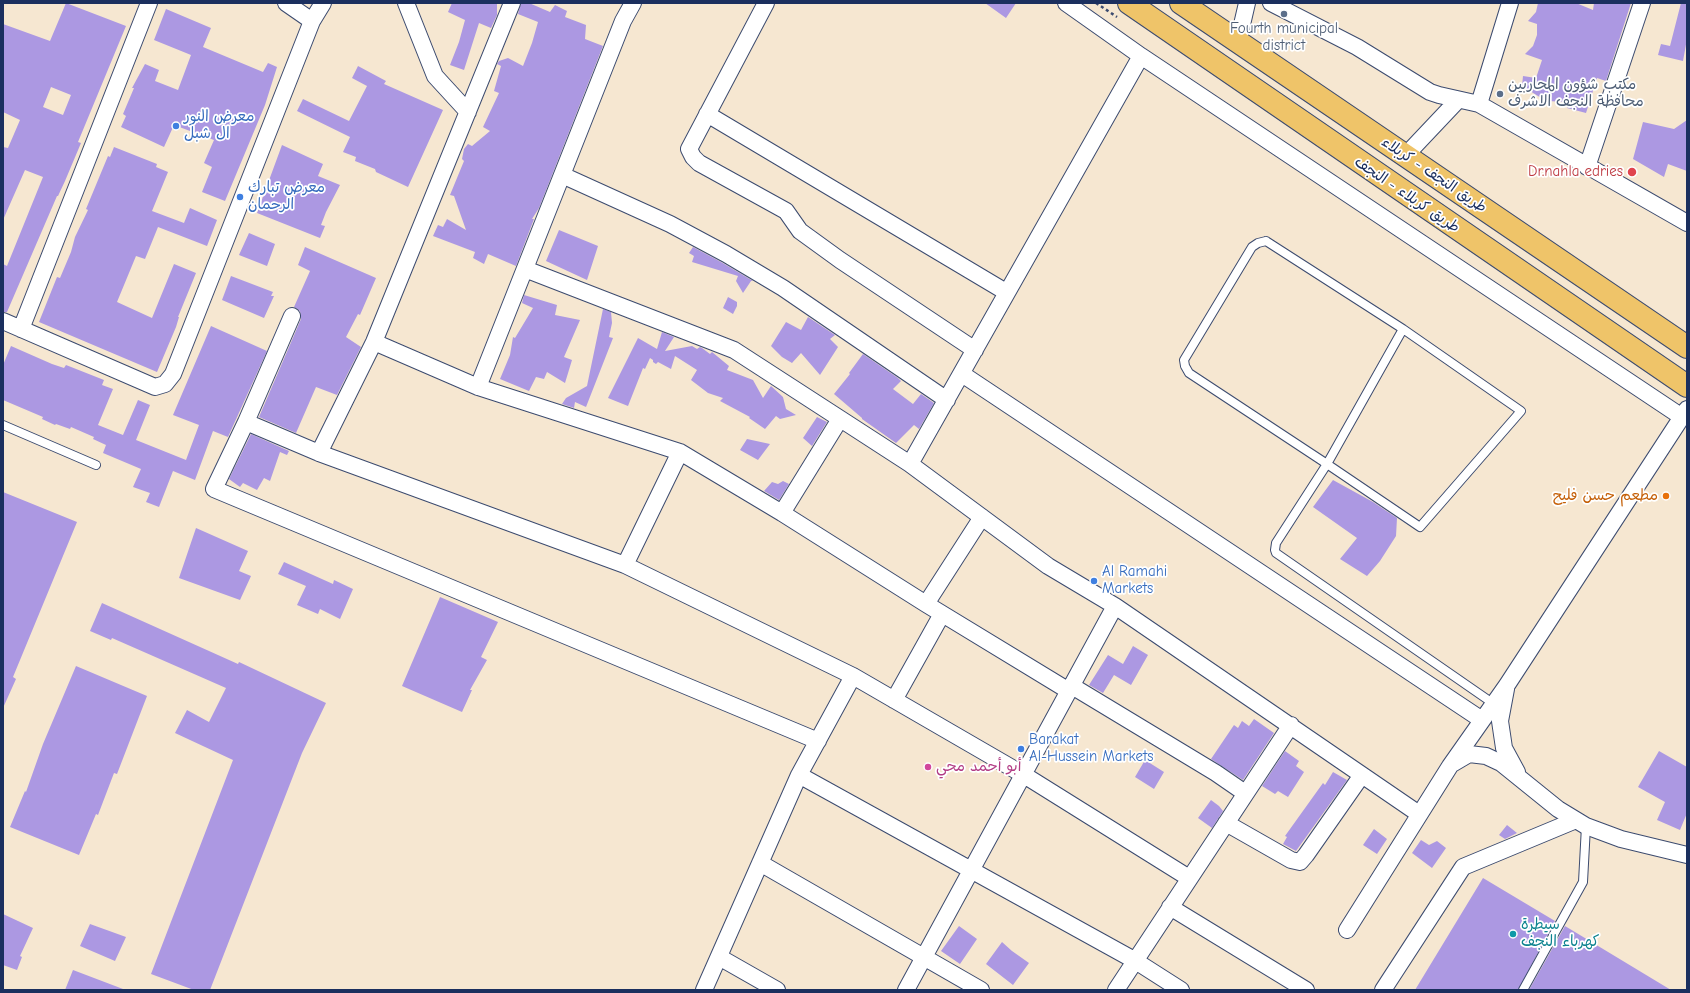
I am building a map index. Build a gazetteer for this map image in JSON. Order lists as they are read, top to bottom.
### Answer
{
  "streets": {
    "highway": ["طريق النجف - کربلاء", "طريق کربلاء - النجف"]
  },
  "places": [
    "Fourth municipal district",
    "مكتب شؤون المحاربين محافظة النجف الاشرف",
    "معرض النور ال شبل",
    "Dr.nahla edries",
    "معرض تبارك الرحمان",
    "مطعم حسن فليح",
    "Al Ramahi Markets",
    "Barakat Al-Hussein Markets",
    "أبو أحمد محي",
    "سيطرة كهرباء النجف"
  ]
}
